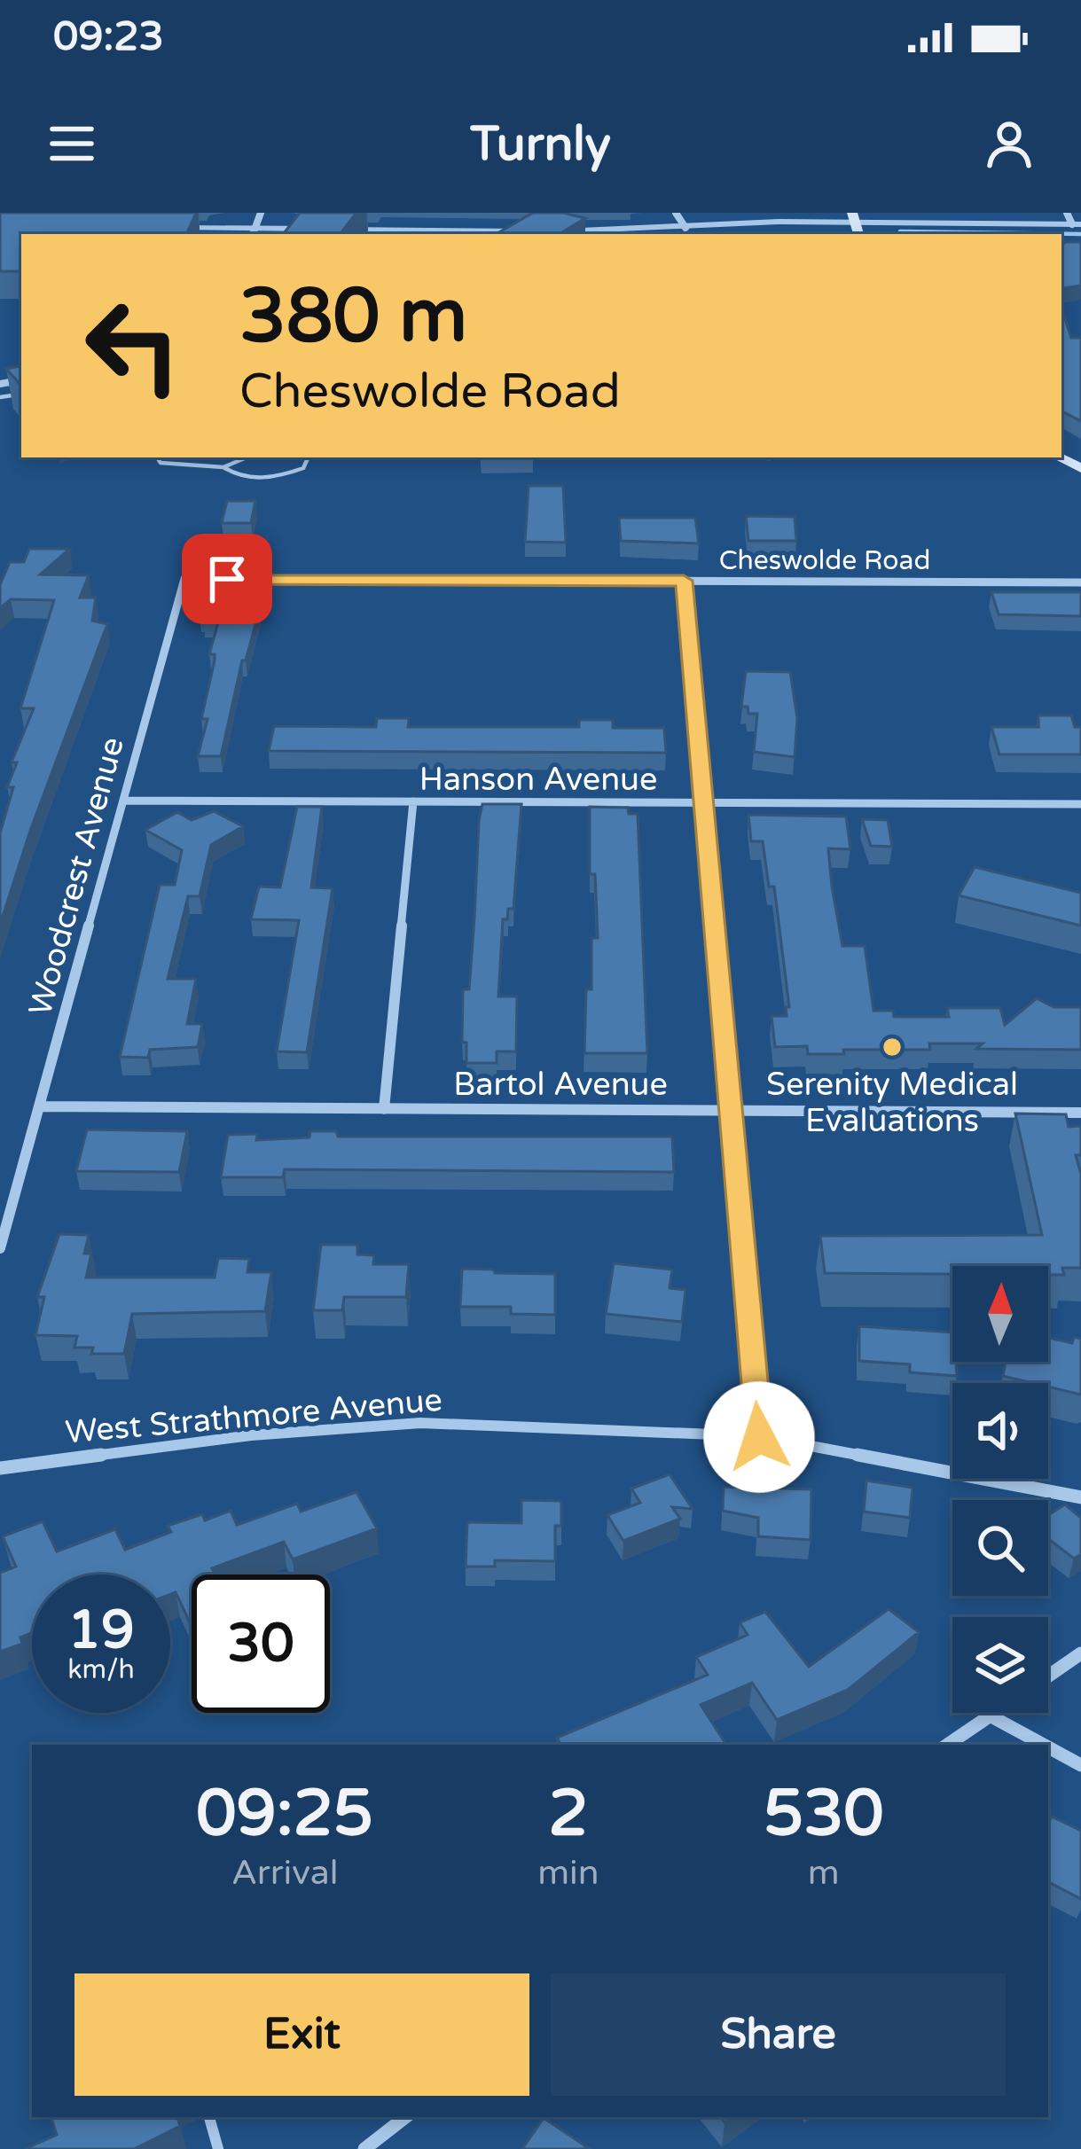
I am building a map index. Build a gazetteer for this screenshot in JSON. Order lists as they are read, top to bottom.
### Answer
{
  "streets": {
    "street": [
      "Cheswolde Road",
      "Hanson Avenue",
      "Woodcrest Avenue",
      "Bartol Avenue",
      "West Strathmore Avenue"
    ]
  },
  "crossings": [
    ["Cheswolde Road", "Woodcrest Avenue"],
    ["Hanson Avenue", "Woodcrest Avenue"],
    ["Woodcrest Avenue", "Bartol Avenue"]
  ],
  "places": ["Serenity Medical Evaluations"],
  "north": "top",
  "page": {
    "status": "09:23",
    "header": "Turnly",
    "turn": ["380 m", "Cheswolde Road"],
    "speed": "19 km/h",
    "limit": "30",
    "eta": [
      "09:25",
      "Arrival",
      "2",
      "min",
      "530",
      "m"
    ],
    "buttons": ["Exit", "Share"]
  }
}
